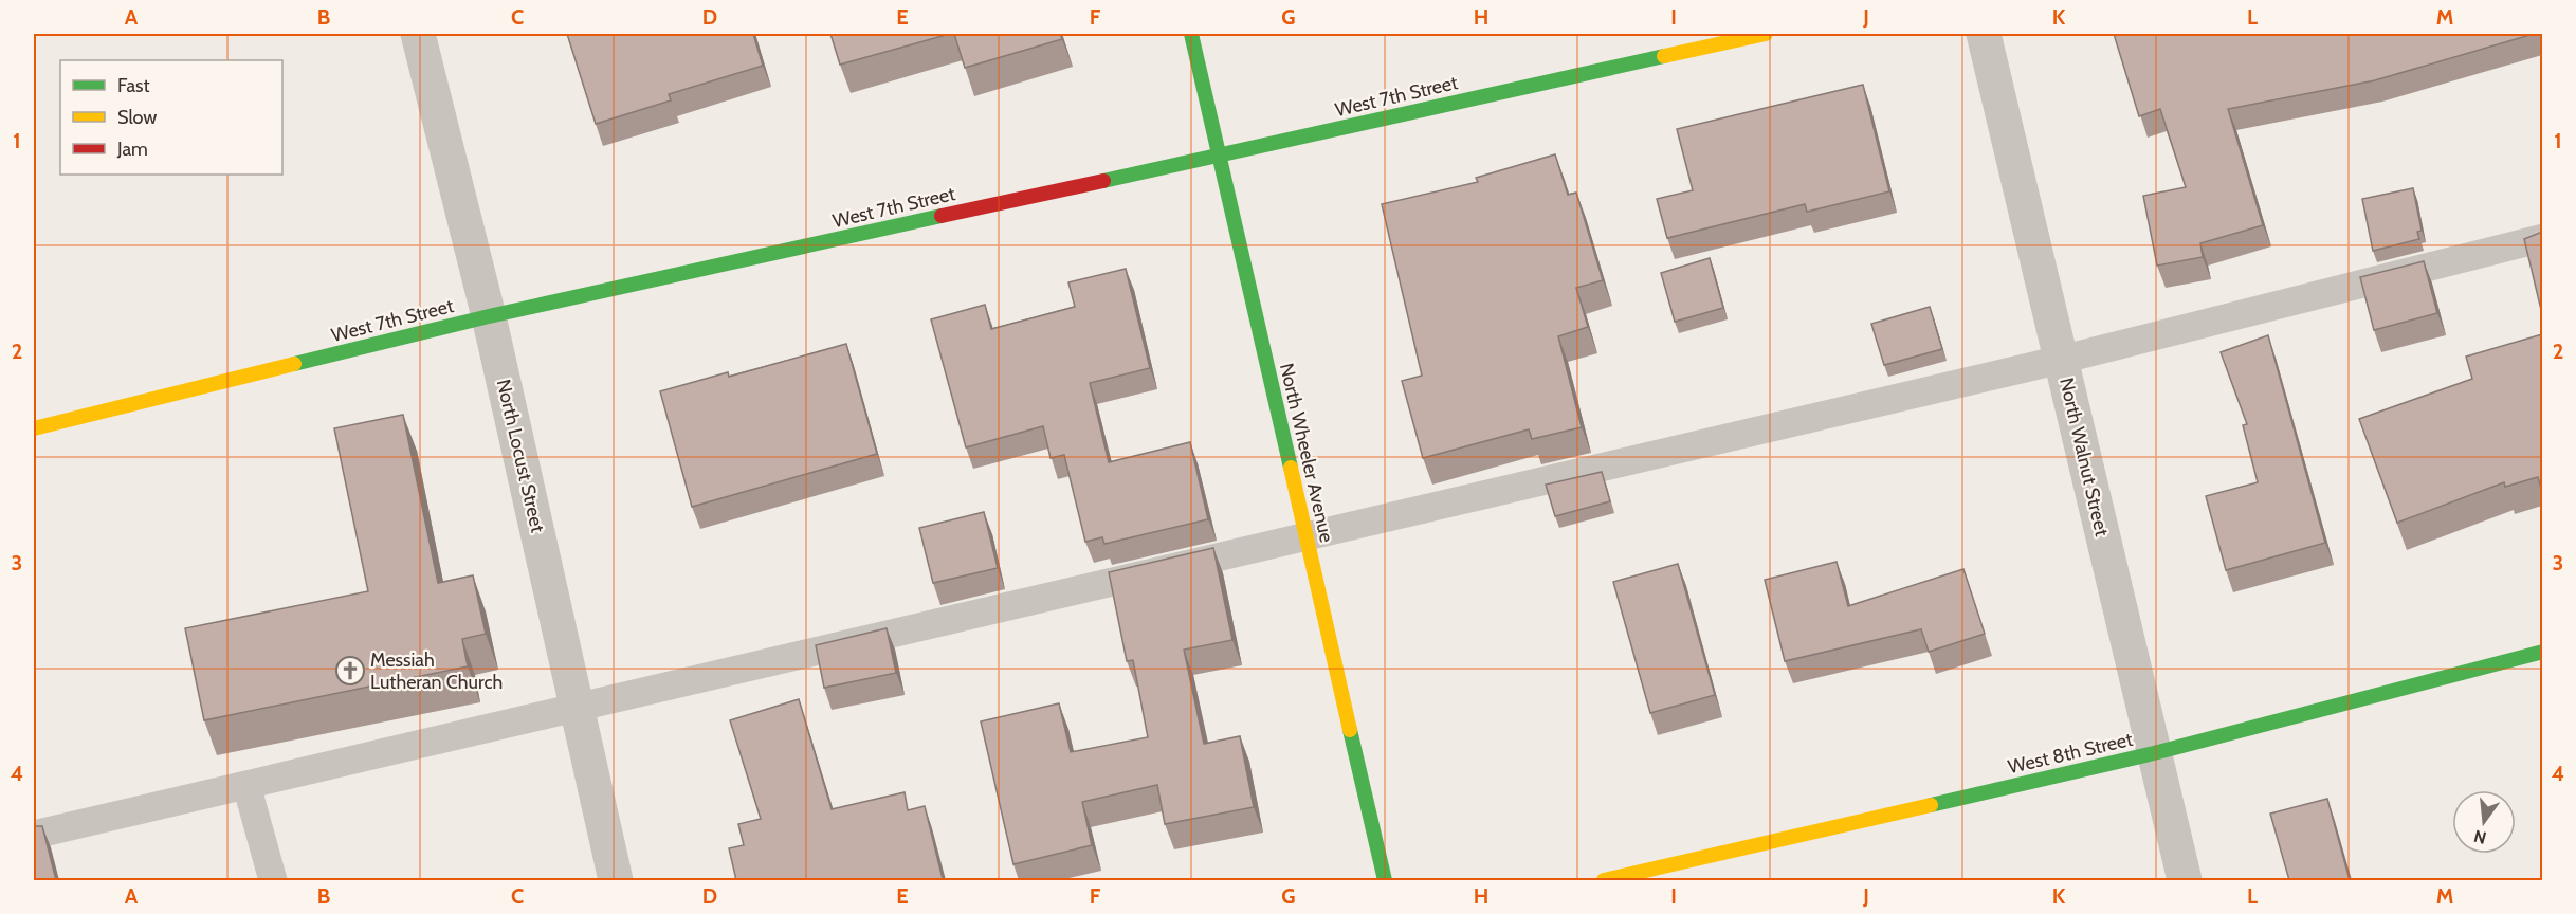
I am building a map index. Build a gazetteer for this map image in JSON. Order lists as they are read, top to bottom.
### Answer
{
  "streets": {
    "street": [
      "West 7th Street",
      "North Wheeler Avenue",
      "North Locust Street",
      "North Walnut Street",
      "West 8th Street"
    ]
  },
  "crossings": [
    ["West 7th Street", "North Wheeler Avenue"],
    ["West 7th Street", "North Locust Street"],
    ["North Walnut Street", "West 8th Street"]
  ],
  "places": {
    "church": ["Messiah Lutheran Church"]
  },
  "legend": ["Fast", "Slow", "Jam"],
  "north": "bottom",
  "grid": {
    "columns": [
      "A",
      "B",
      "C",
      "D",
      "E",
      "F",
      "G",
      "H",
      "I",
      "J",
      "K",
      "L",
      "M"
    ],
    "rows": [
      "1",
      "2",
      "3",
      "4"
    ]
  }
}
